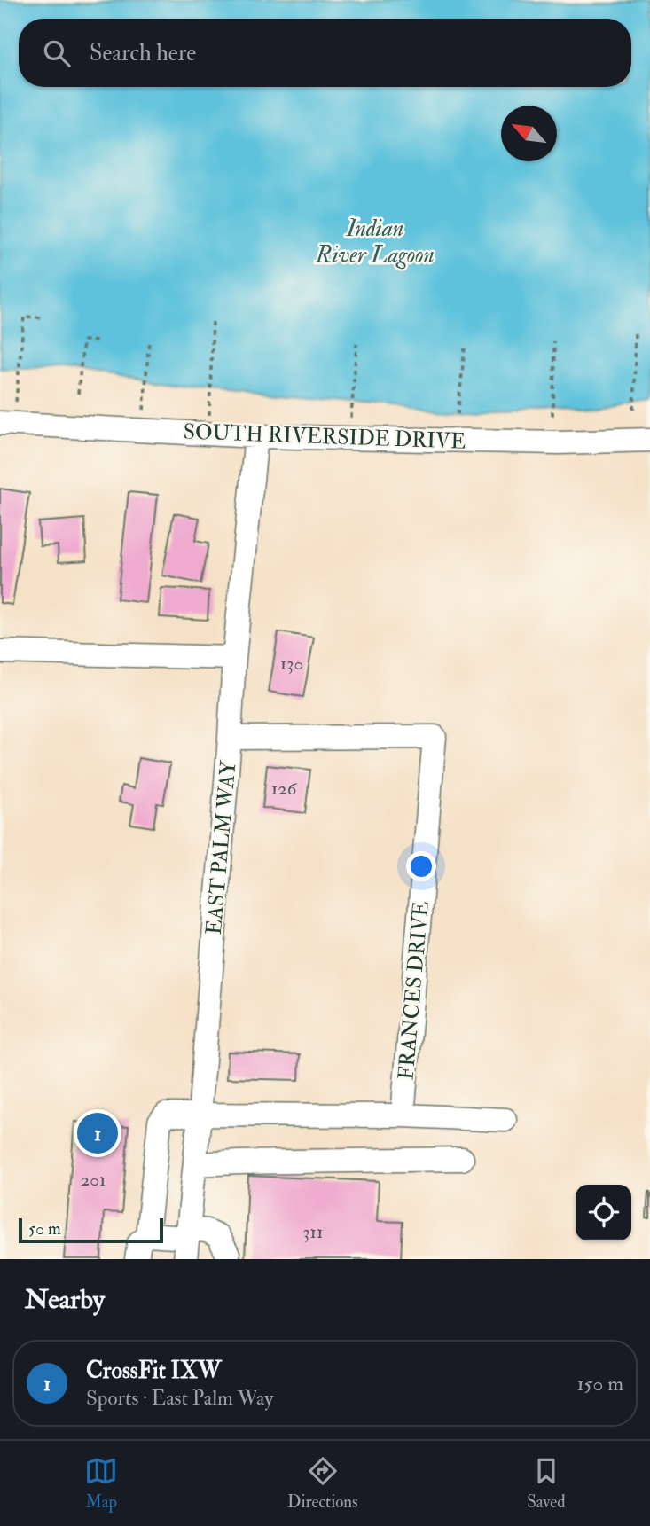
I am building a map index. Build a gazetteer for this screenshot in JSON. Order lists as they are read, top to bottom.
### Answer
{
  "streets": {
    "street": ["SOUTH RIVERSIDE DRIVE", "EAST PALM WAY", "FRANCES DRIVE"]
  },
  "crossings": [
    ["SOUTH RIVERSIDE DRIVE", "EAST PALM WAY"],
    ["EAST PALM WAY", "FRANCES DRIVE"]
  ],
  "water": ["Indian River Lagoon"],
  "house_numbers": [
    "130",
    "126",
    "201",
    "311"
  ],
  "scale_bar": "50 m",
  "north": "top left",
  "page": {
    "search": "Search here",
    "pins": "1",
    "scale": "50 m",
    "heading": "Nearby",
    "list": [
      {
        "mark": "1",
        "name": "CrossFit IXW",
        "note": "Sports · East Palm Way",
        "value": "150 m"
      }
    ],
    "nav": ["Map", "Directions", "Saved"]
  }
}
